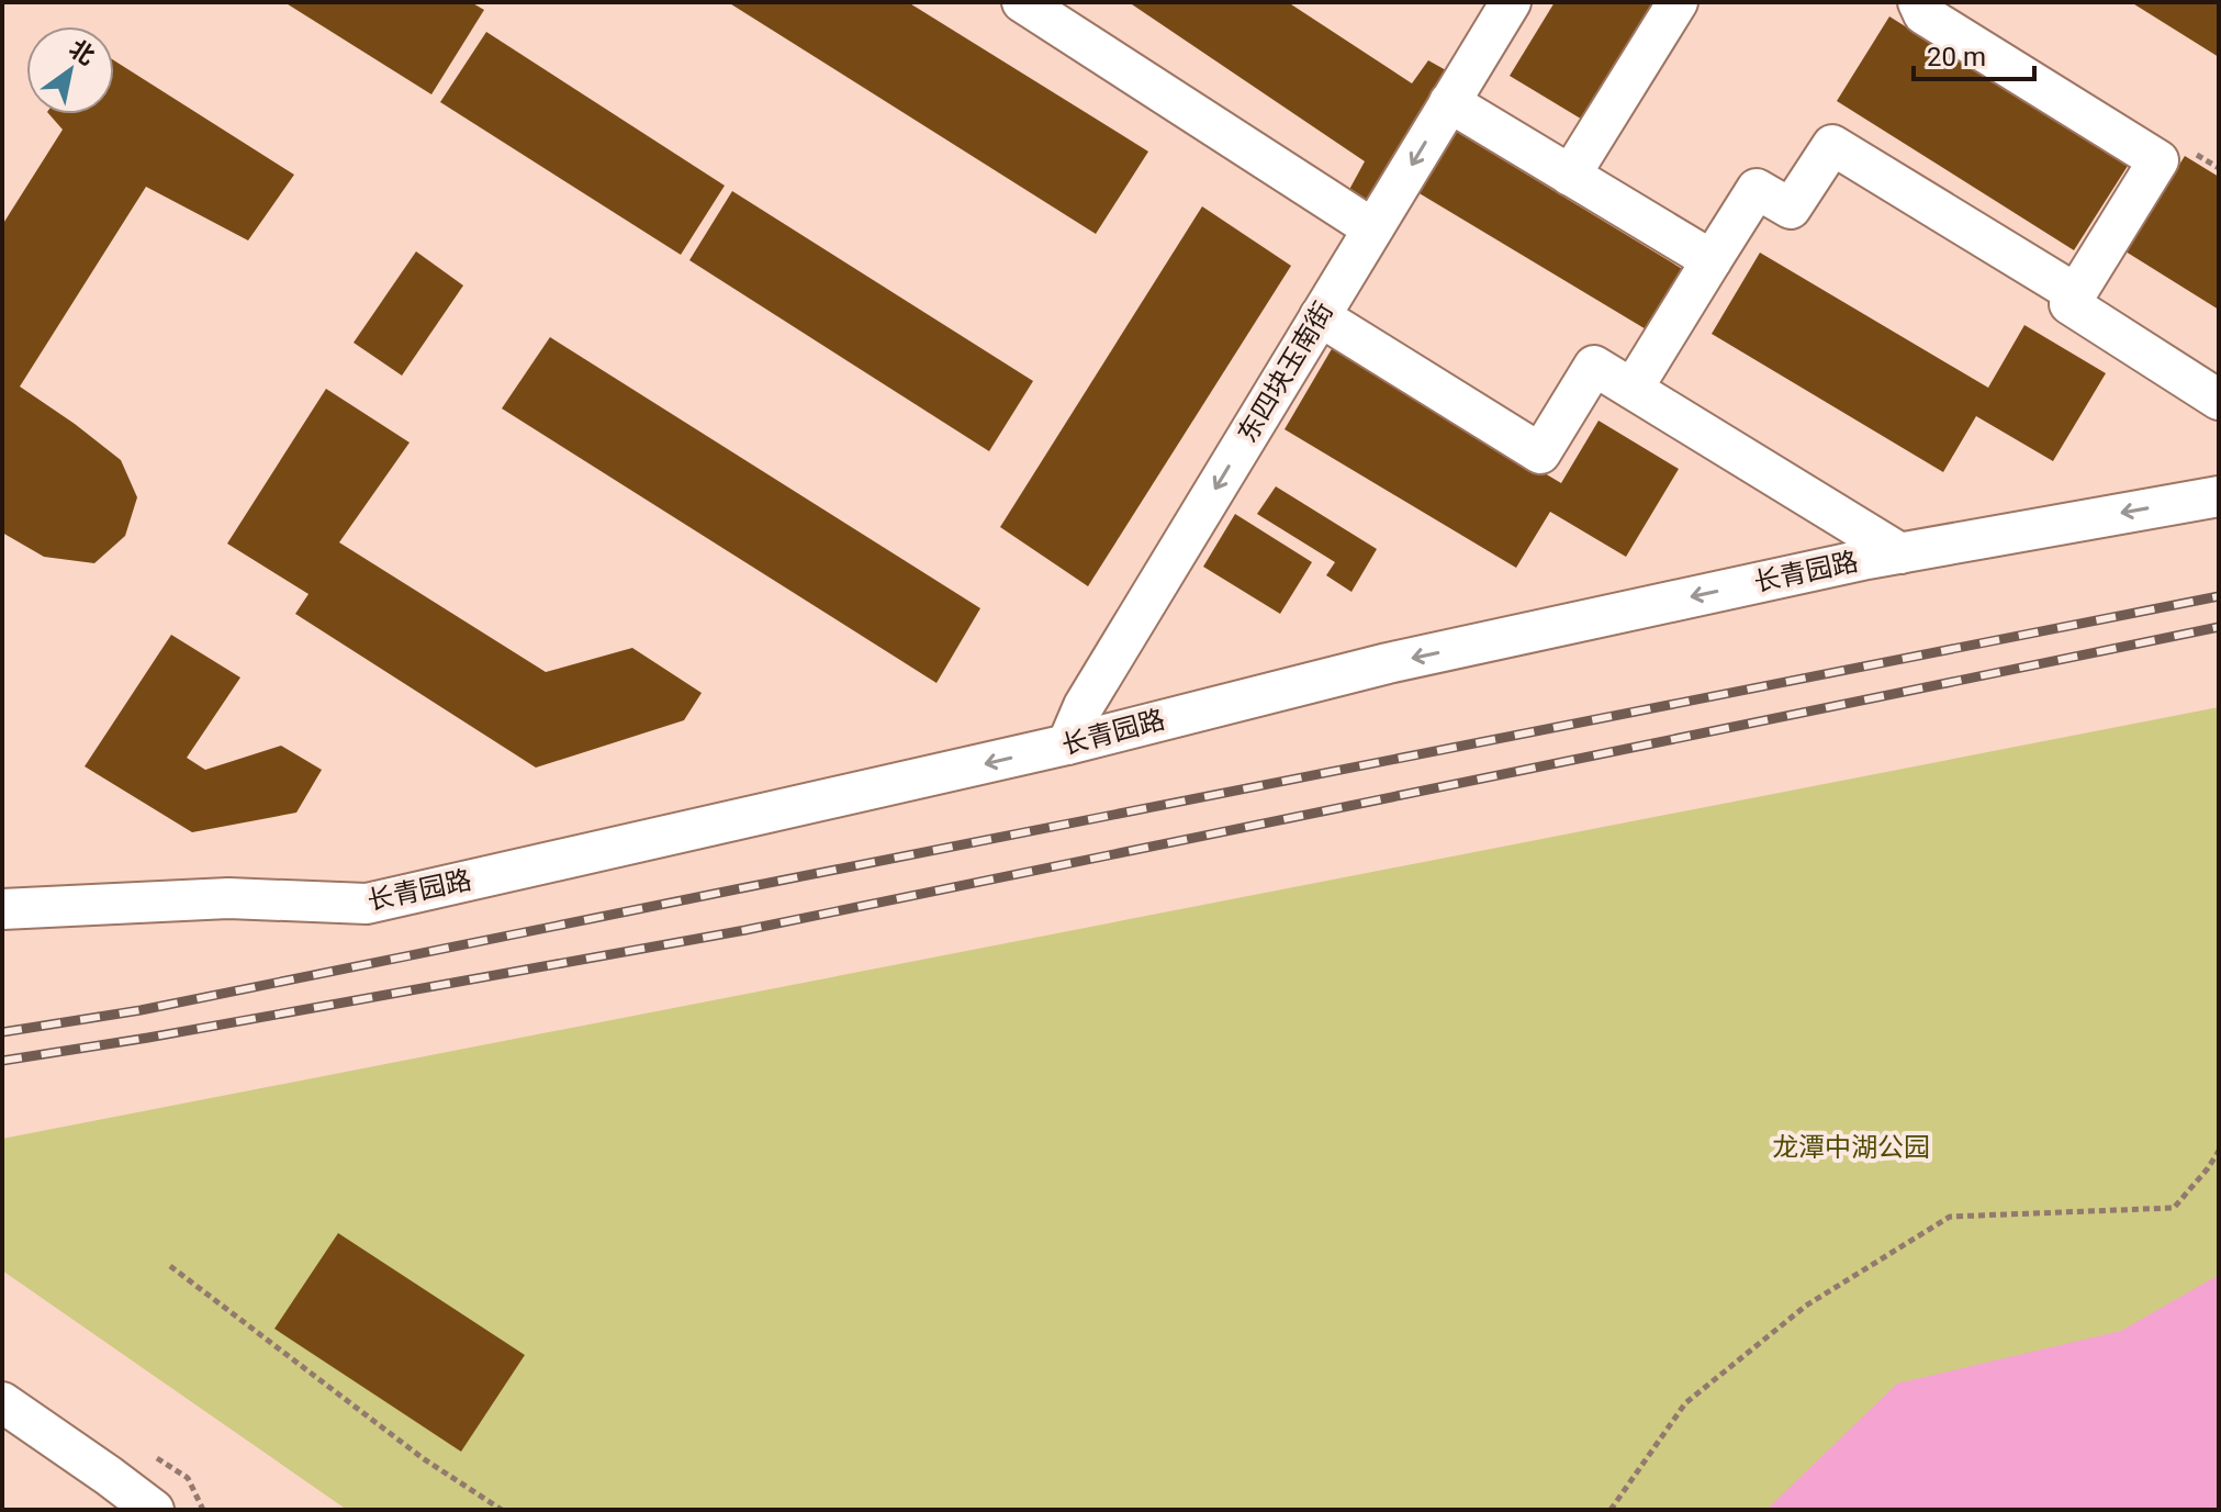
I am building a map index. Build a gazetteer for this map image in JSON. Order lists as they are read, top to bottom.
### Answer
{
  "streets": {
    "street": ["东四块玉南街", "长青园路"]
  },
  "crossings": [
    ["东四块玉南街", "长青园路"]
  ],
  "one_way": ["东四块玉南街", "长青园路"],
  "parks": ["龙潭中湖公园"],
  "scale_bar": "20 m",
  "north": "top right"
}
